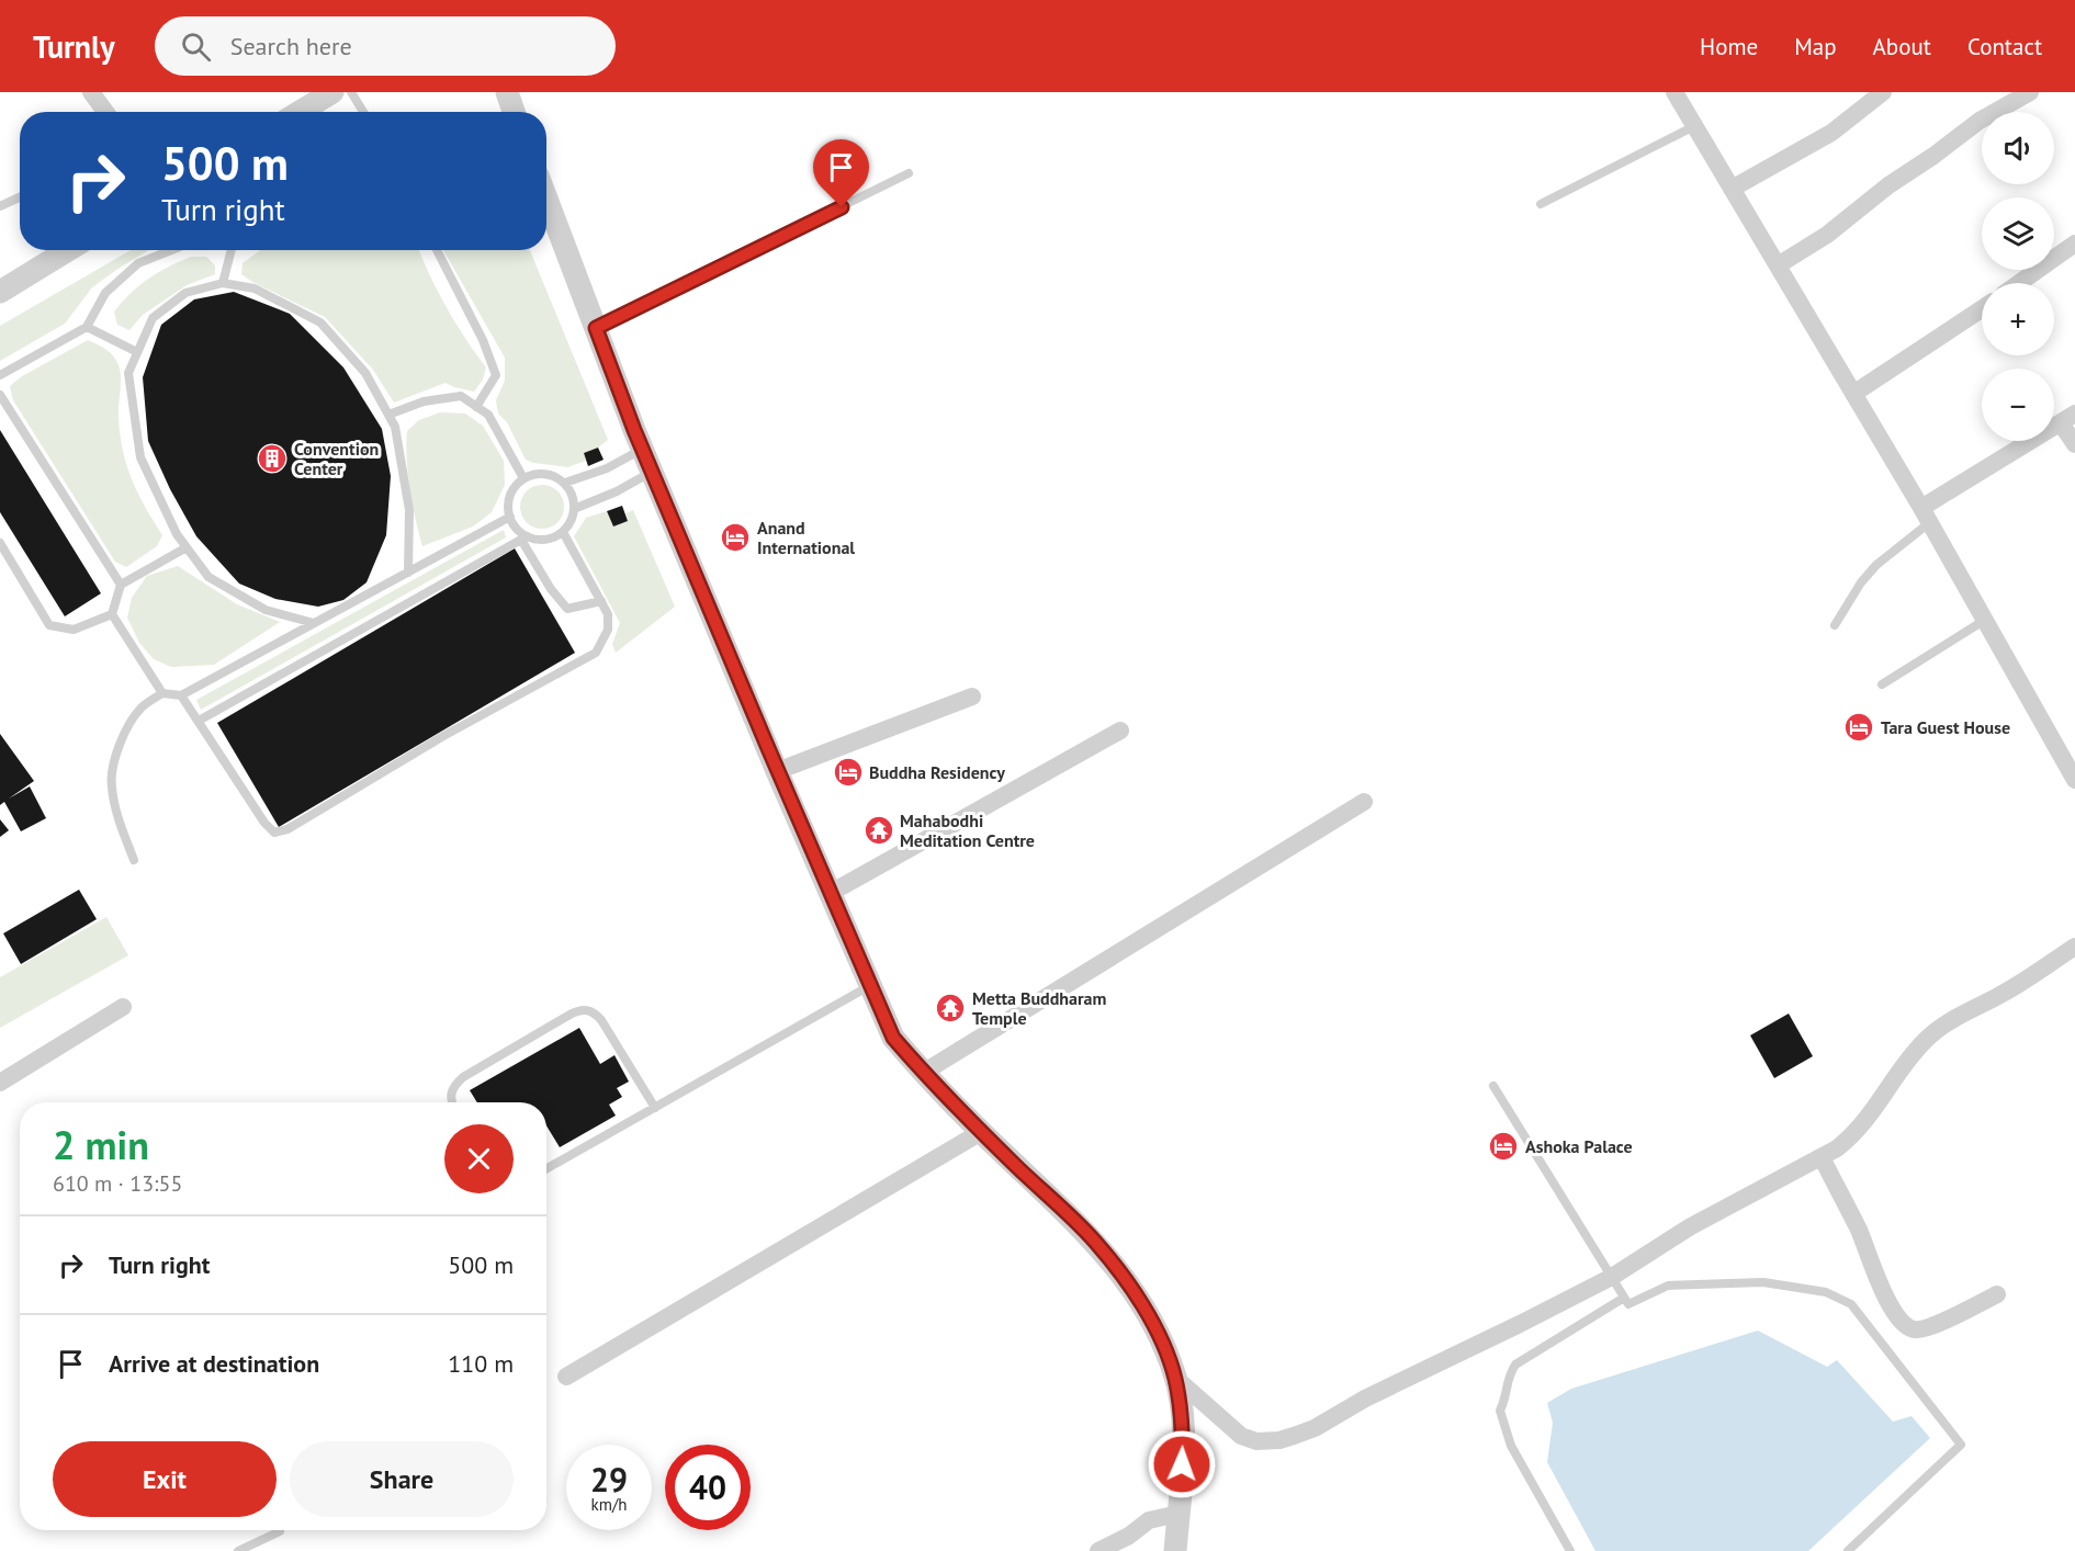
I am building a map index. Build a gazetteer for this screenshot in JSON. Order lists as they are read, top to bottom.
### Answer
{
  "places": {
    "building": ["Convention Center"],
    "hotel": [
      "Anand International",
      "Tara Guest House",
      "Buddha Residency",
      "Ashoka Palace"
    ],
    "temple": ["Mahabodhi Meditation Centre", "Metta Buddharam Temple"]
  },
  "page": {
    "header": "Turnly",
    "search": "Search here",
    "nav": [
      "Home",
      "Map",
      "About",
      "Contact"
    ],
    "map_buttons": ["+", "−"],
    "turn": ["500 m", "Turn right"],
    "heading": ["2 min", "610 m · 13:55"],
    "list": [
      {
        "name": "Turn right",
        "value": "500 m"
      },
      {
        "name": "Arrive at destination",
        "value": "110 m"
      }
    ],
    "buttons": ["Exit", "Share"],
    "speed": "29 km/h",
    "limit": "40"
  }
}
